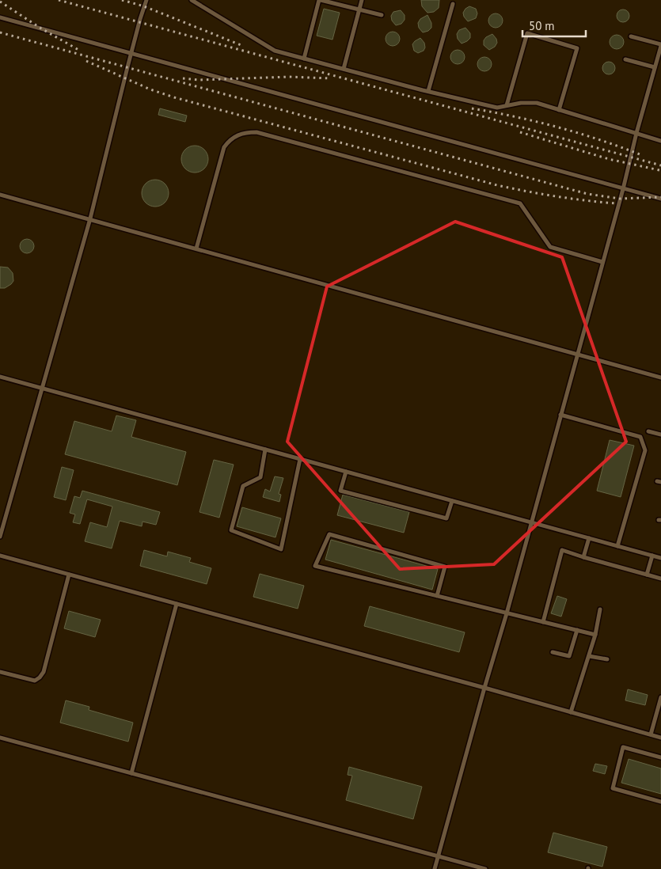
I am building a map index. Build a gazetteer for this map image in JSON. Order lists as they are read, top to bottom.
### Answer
{
  "scale_bar": "50 m"
}
